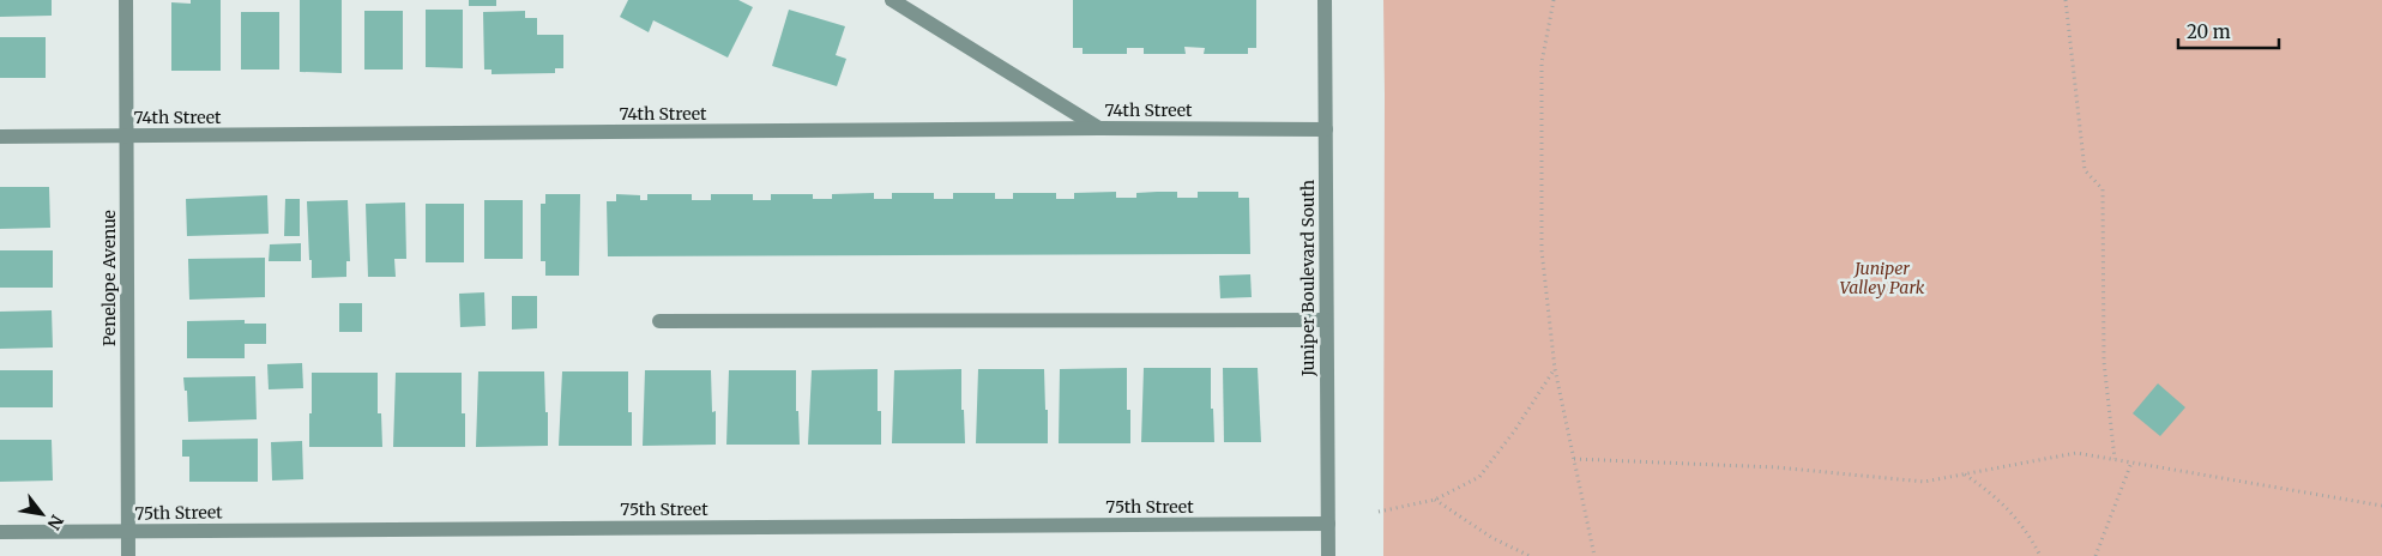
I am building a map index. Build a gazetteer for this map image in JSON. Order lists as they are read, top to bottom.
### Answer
{
  "streets": {
    "street": [
      "74th Street",
      "Penelope Avenue",
      "Juniper Boulevard South",
      "75th Street"
    ]
  },
  "crossings": [
    ["74th Street", "Penelope Avenue"],
    ["74th Street", "Juniper Boulevard South"],
    ["Penelope Avenue", "75th Street"],
    ["Juniper Boulevard South", "75th Street"]
  ],
  "parks": ["Juniper Valley Park"],
  "scale_bar": "20 m",
  "north": "bottom right"
}
